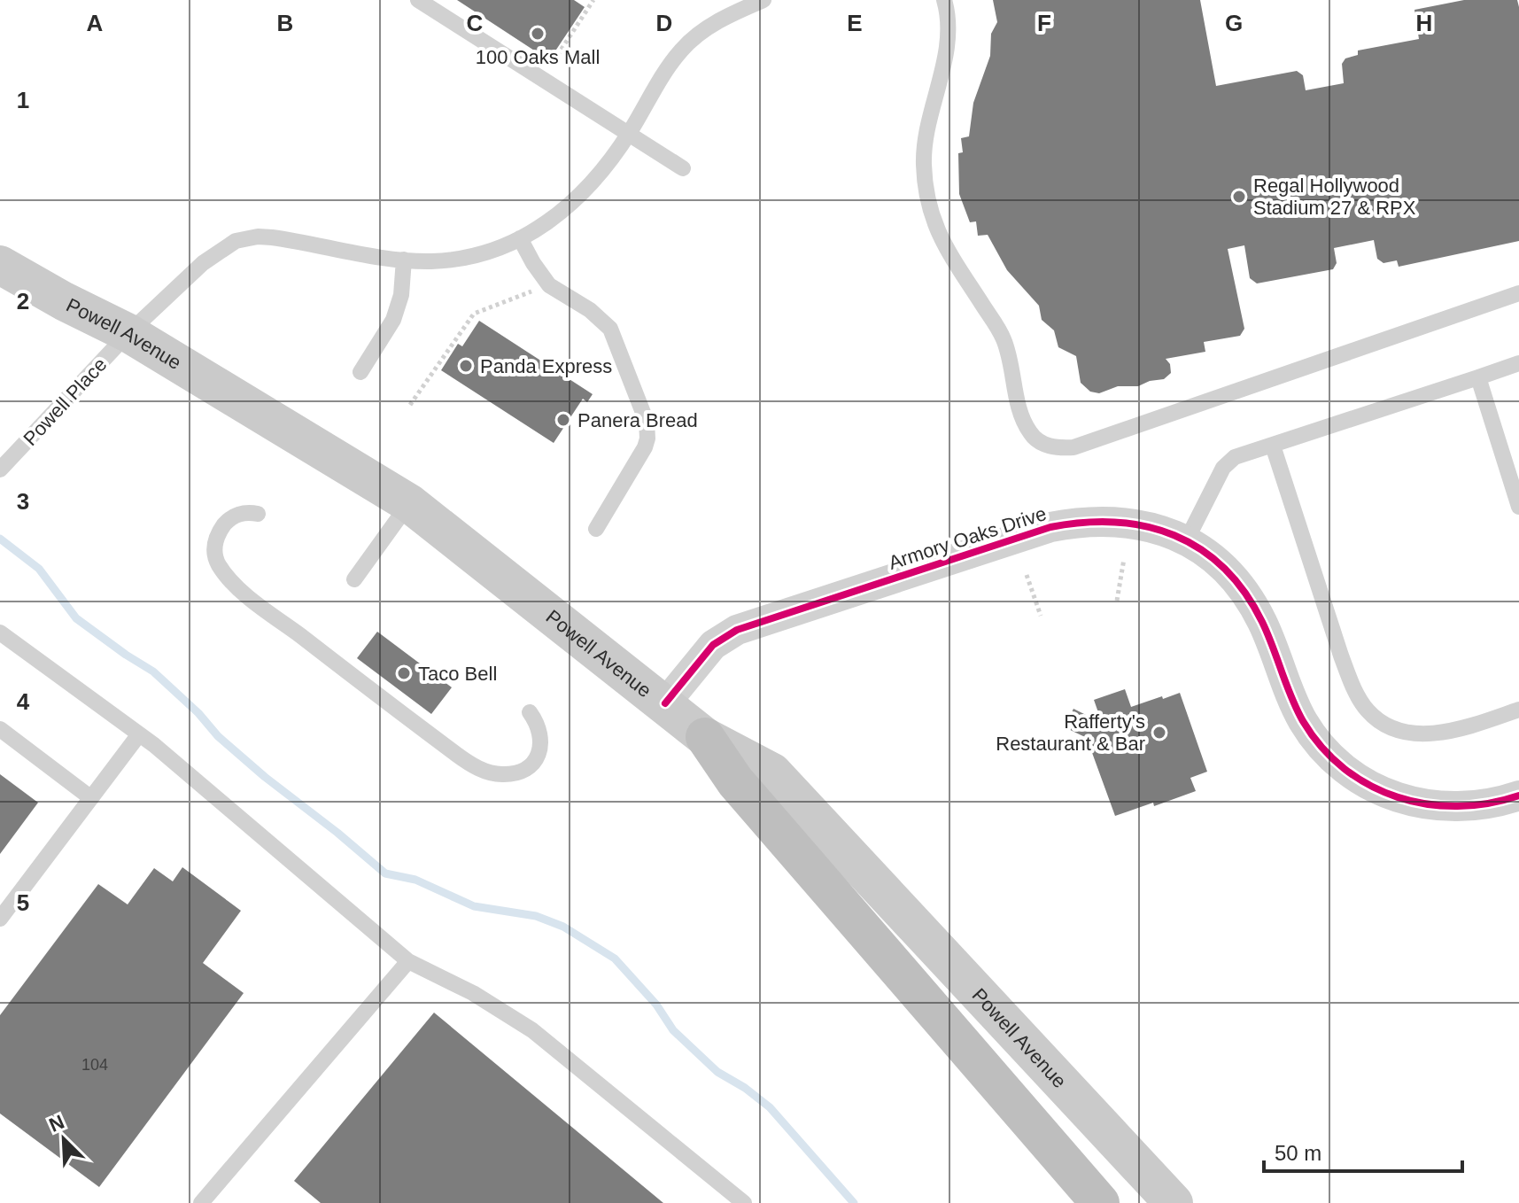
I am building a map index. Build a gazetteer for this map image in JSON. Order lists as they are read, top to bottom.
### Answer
{
  "streets": {
    "main road": ["Powell Avenue"],
    "street": ["Armory Oaks Drive"],
    "lane": ["Powell Place"]
  },
  "crossings": [
    ["Powell Avenue", "Powell Place"],
    ["Powell Avenue", "Armory Oaks Drive"]
  ],
  "places": [
    "100 Oaks Mall",
    "Regal Hollywood Stadium 27 & RPX",
    "Panda Express",
    "Panera Bread",
    "Taco Bell",
    "Rafferty's Restaurant & Bar"
  ],
  "house_numbers": ["104"],
  "scale_bar": "50 m",
  "north": "top left",
  "grid": {
    "columns": [
      "A",
      "B",
      "C",
      "D",
      "E",
      "F",
      "G",
      "H"
    ],
    "rows": [
      "1",
      "2",
      "3",
      "4",
      "5"
    ]
  }
}
